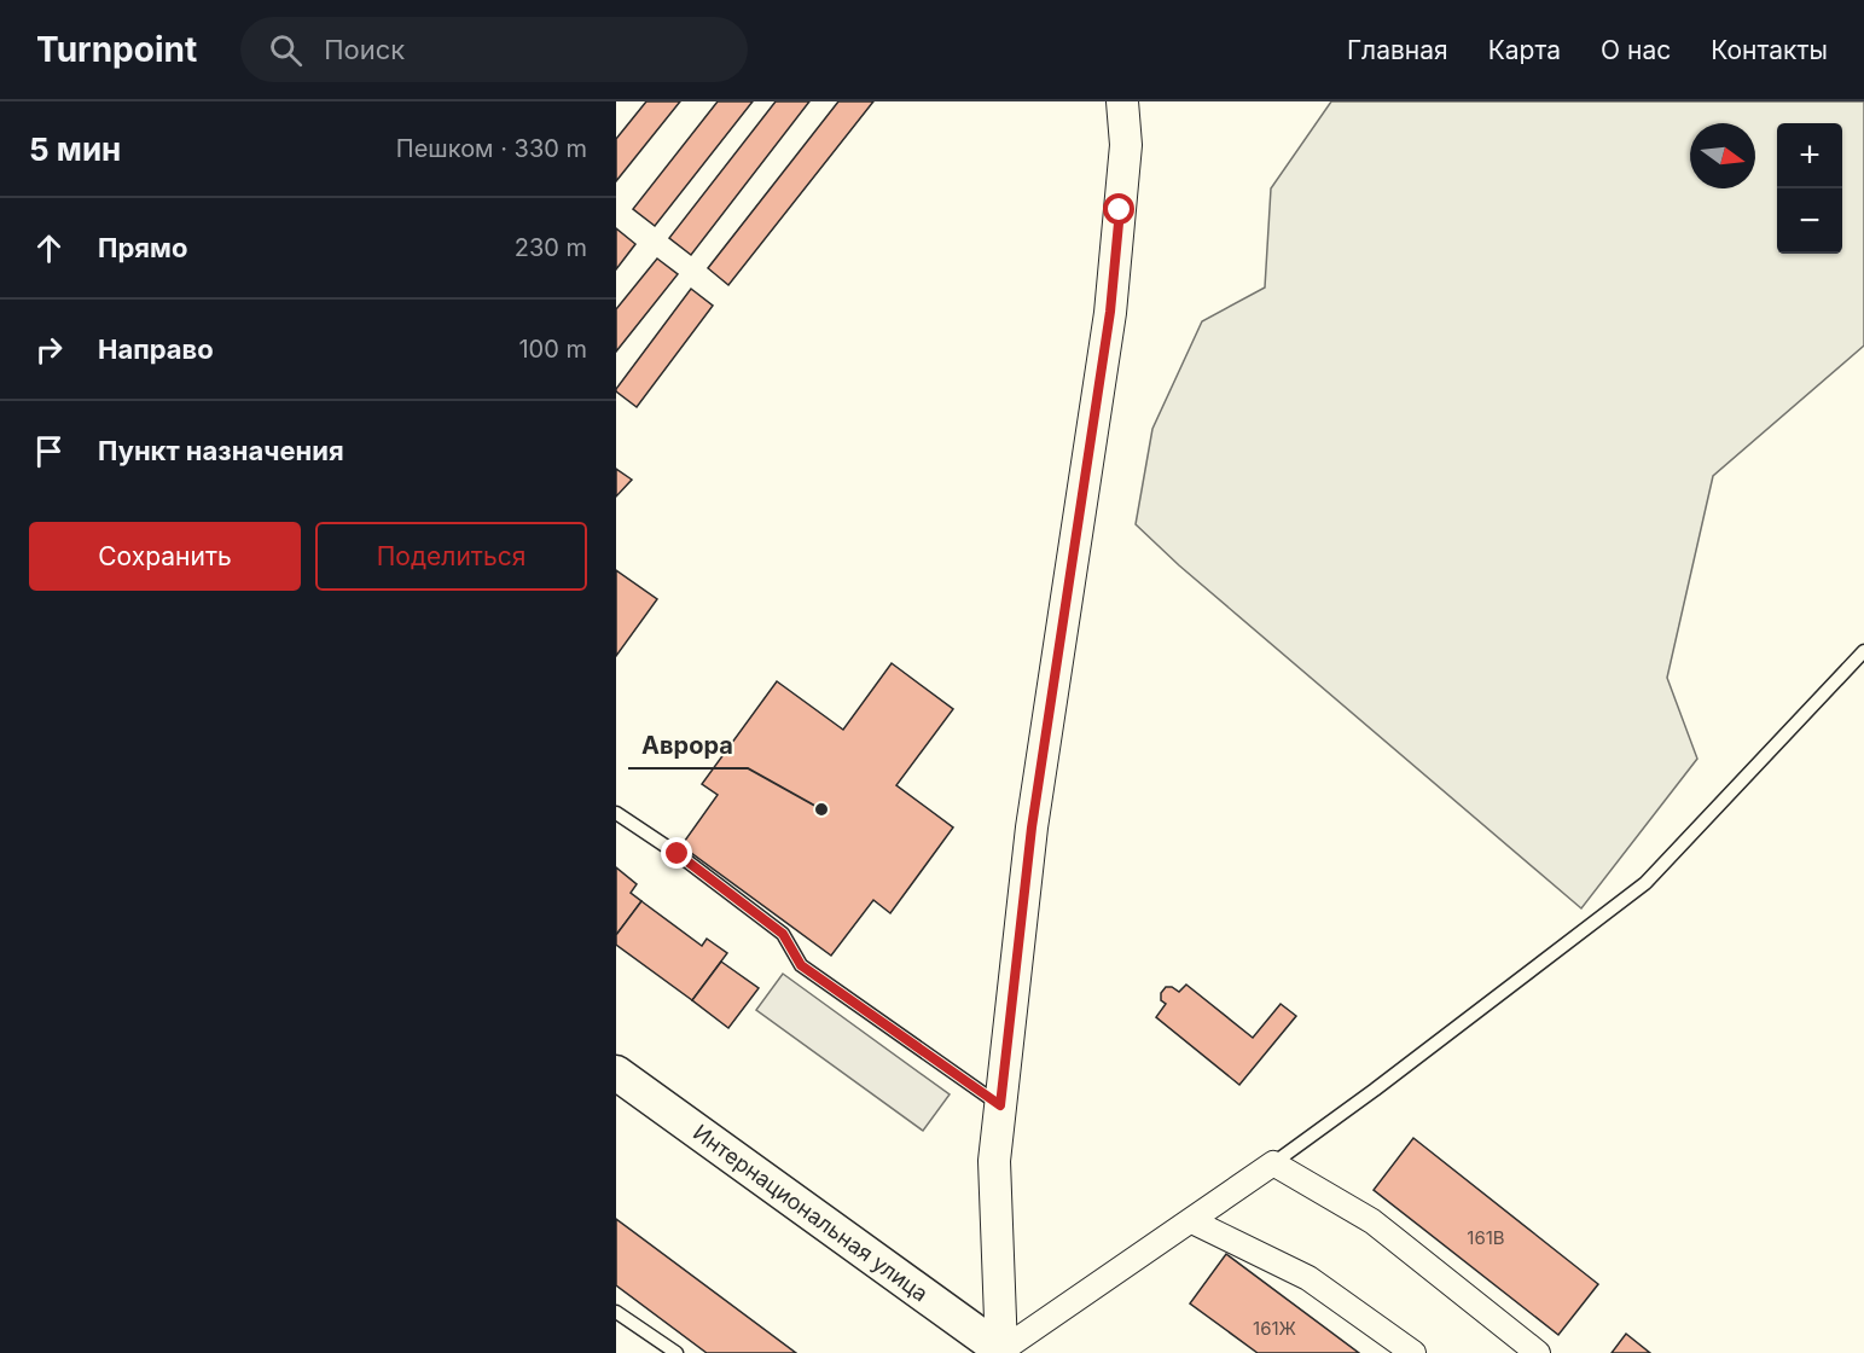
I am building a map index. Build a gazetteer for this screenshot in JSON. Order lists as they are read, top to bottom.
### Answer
{
  "streets": {
    "main road": ["Интернациональная улица"]
  },
  "places": ["Аврора"],
  "house_numbers": ["161В", "161Ж"],
  "north": "right",
  "page": {
    "header": "Turnpoint",
    "search": "Поиск",
    "nav": [
      "Главная",
      "Карта",
      "О нас",
      "Контакты"
    ],
    "heading": ["5 мин", "Пешком · 330 m"],
    "map_buttons": ["+", "−"],
    "list": [
      ["Прямо", "230 m"],
      ["Направо", "100 m"],
      "Пункт назначения"
    ],
    "buttons": ["Сохранить", "Поделиться"]
  }
}
